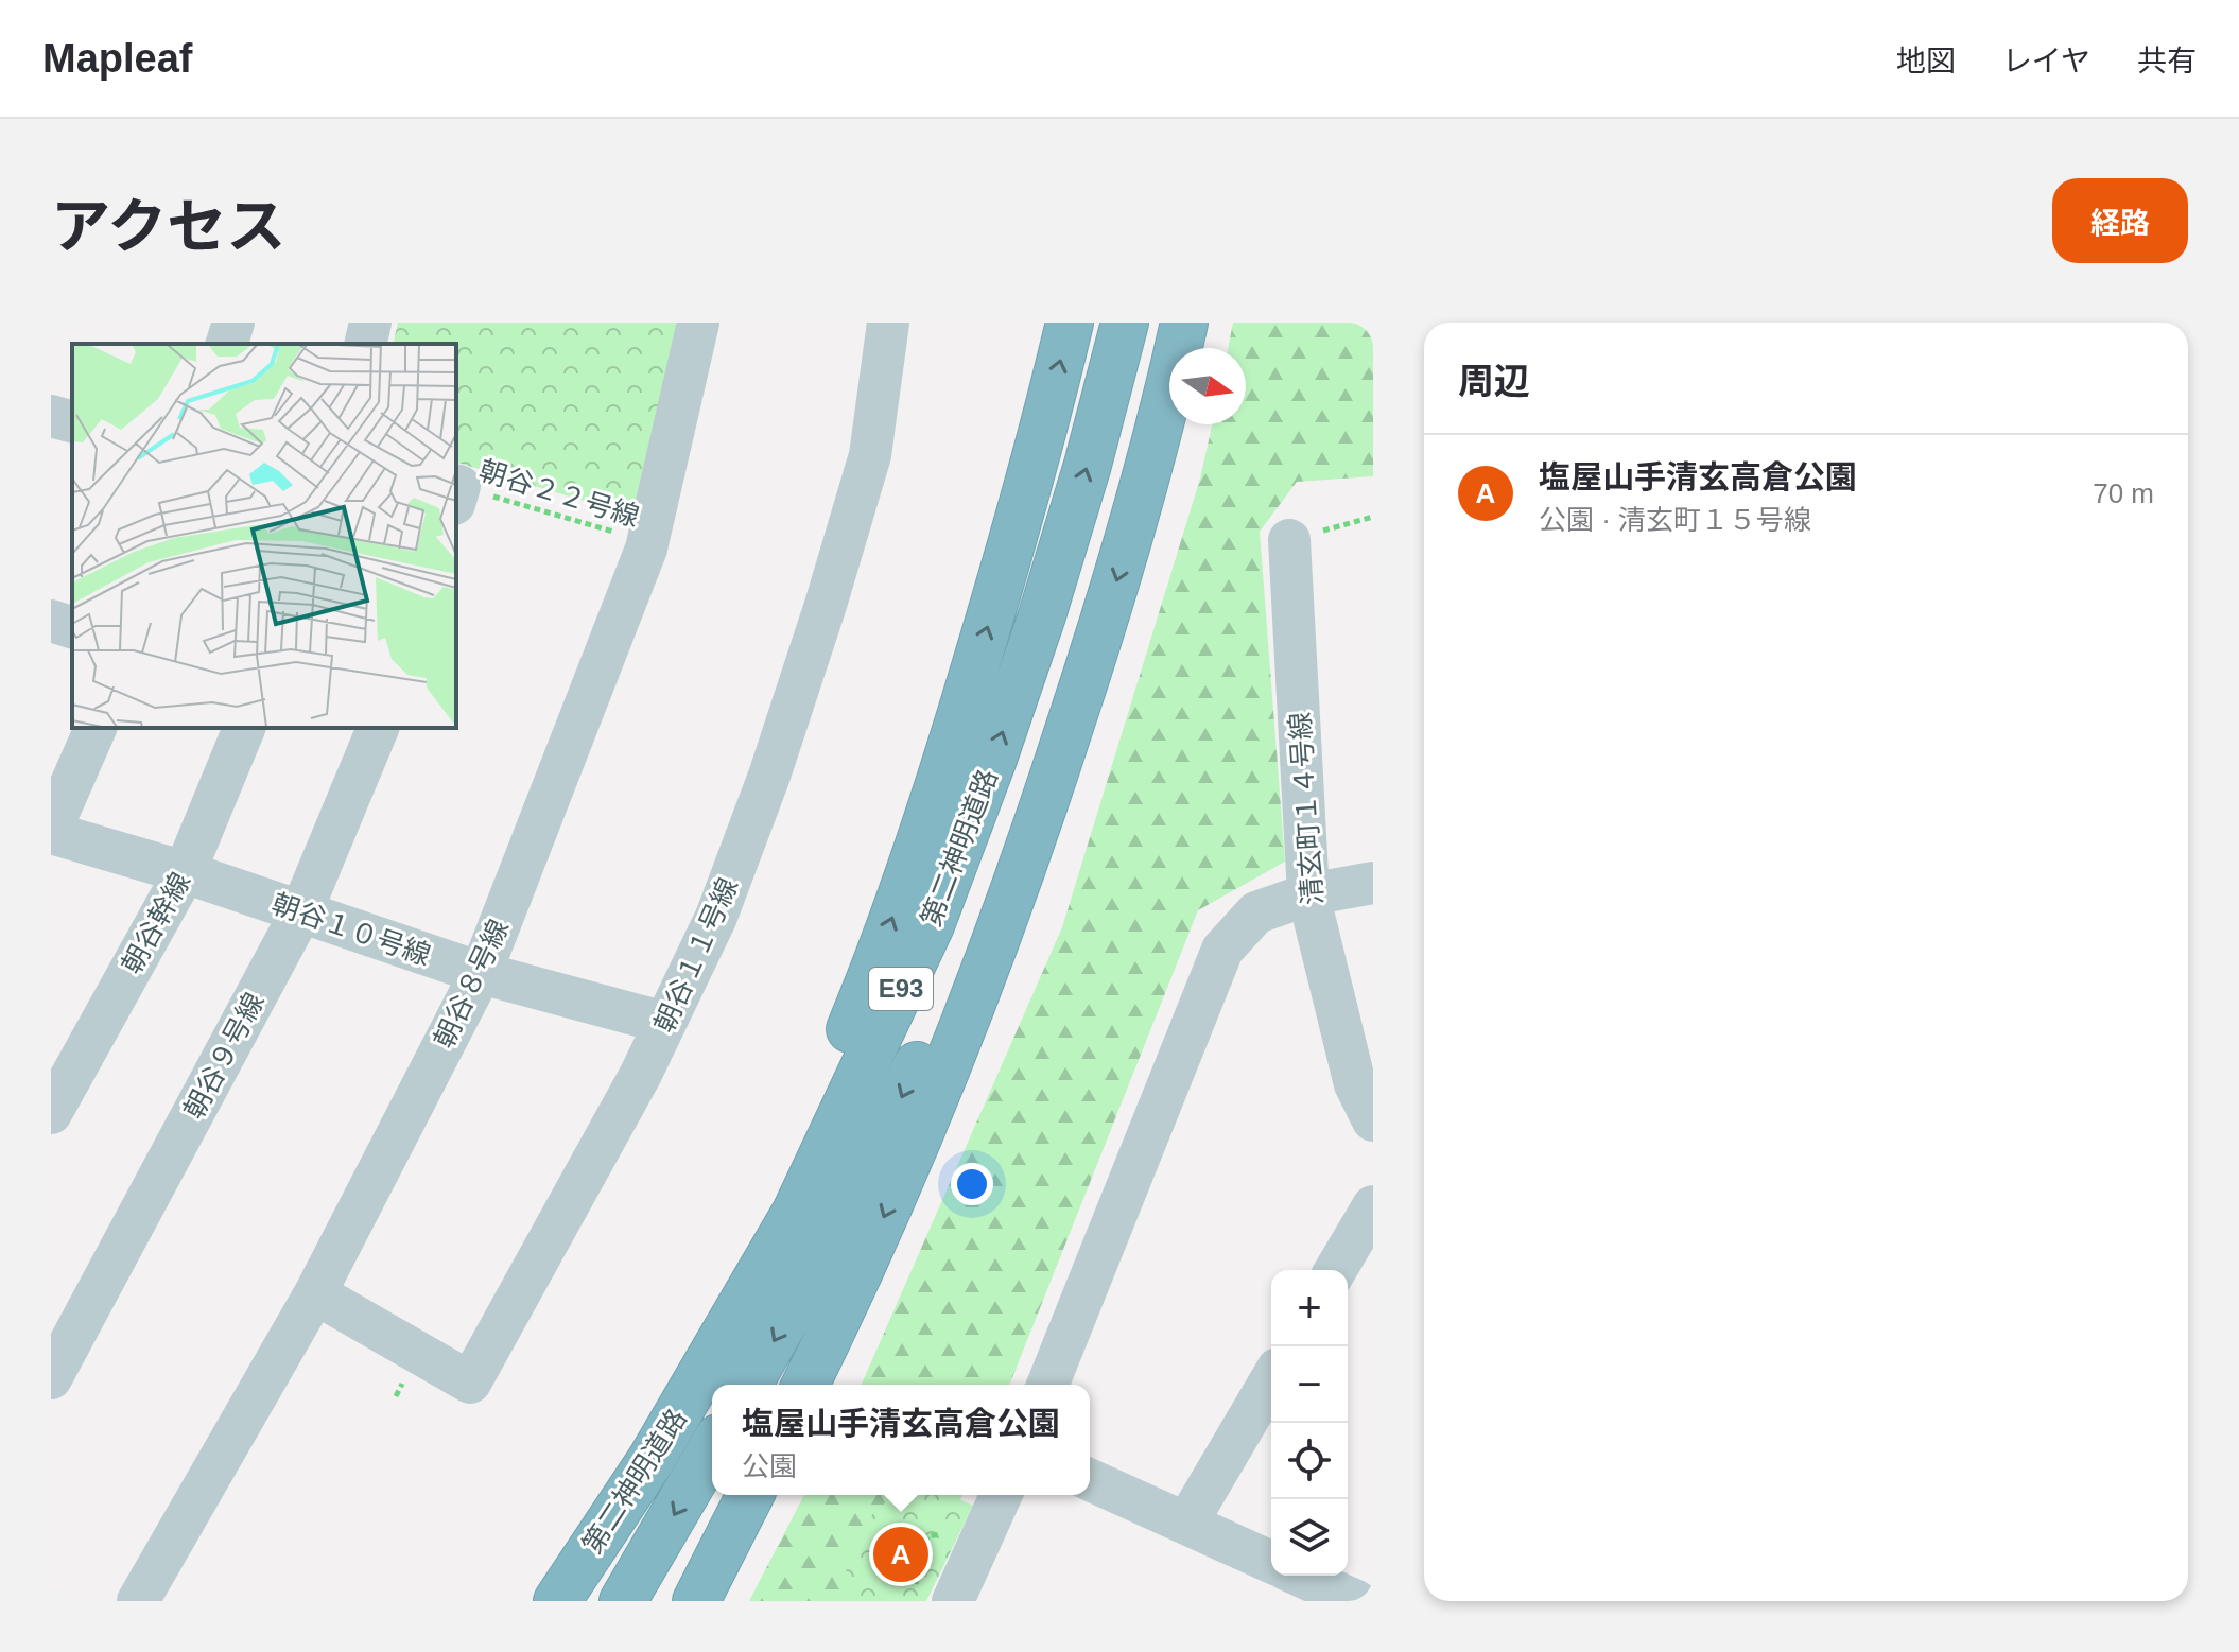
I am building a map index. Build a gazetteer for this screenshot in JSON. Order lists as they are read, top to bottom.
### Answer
{
  "streets": {
    "highway": ["第二神明道路", "E93"],
    "street": [
      "清玄町１４号線",
      "朝谷幹線",
      "朝谷１０号線",
      "朝谷１１号線",
      "朝谷８号線",
      "朝谷９号線"
    ],
    "path": ["朝谷２２号線"]
  },
  "crossings": [
    ["朝谷２２号線", "朝谷８号線"],
    ["朝谷幹線", "朝谷１０号線"],
    ["朝谷１０号線", "朝谷１１号線"],
    ["朝谷１０号線", "朝谷８号線"],
    ["朝谷１０号線", "朝谷９号線"],
    ["朝谷１１号線", "朝谷８号線"]
  ],
  "north": "right",
  "page": {
    "header": "Mapleaf",
    "nav": ["地図", "レイヤ", "共有"],
    "title": "アクセス",
    "buttons": "経路",
    "heading": "周辺",
    "list": [
      {
        "mark": "A",
        "name": "塩屋山手清玄高倉公園",
        "note": "公園 · 清玄町１５号線",
        "value": "70 m"
      }
    ],
    "map_buttons": ["+", "−"],
    "popup": ["塩屋山手清玄高倉公園", "公園"],
    "pins": "A"
  }
}
